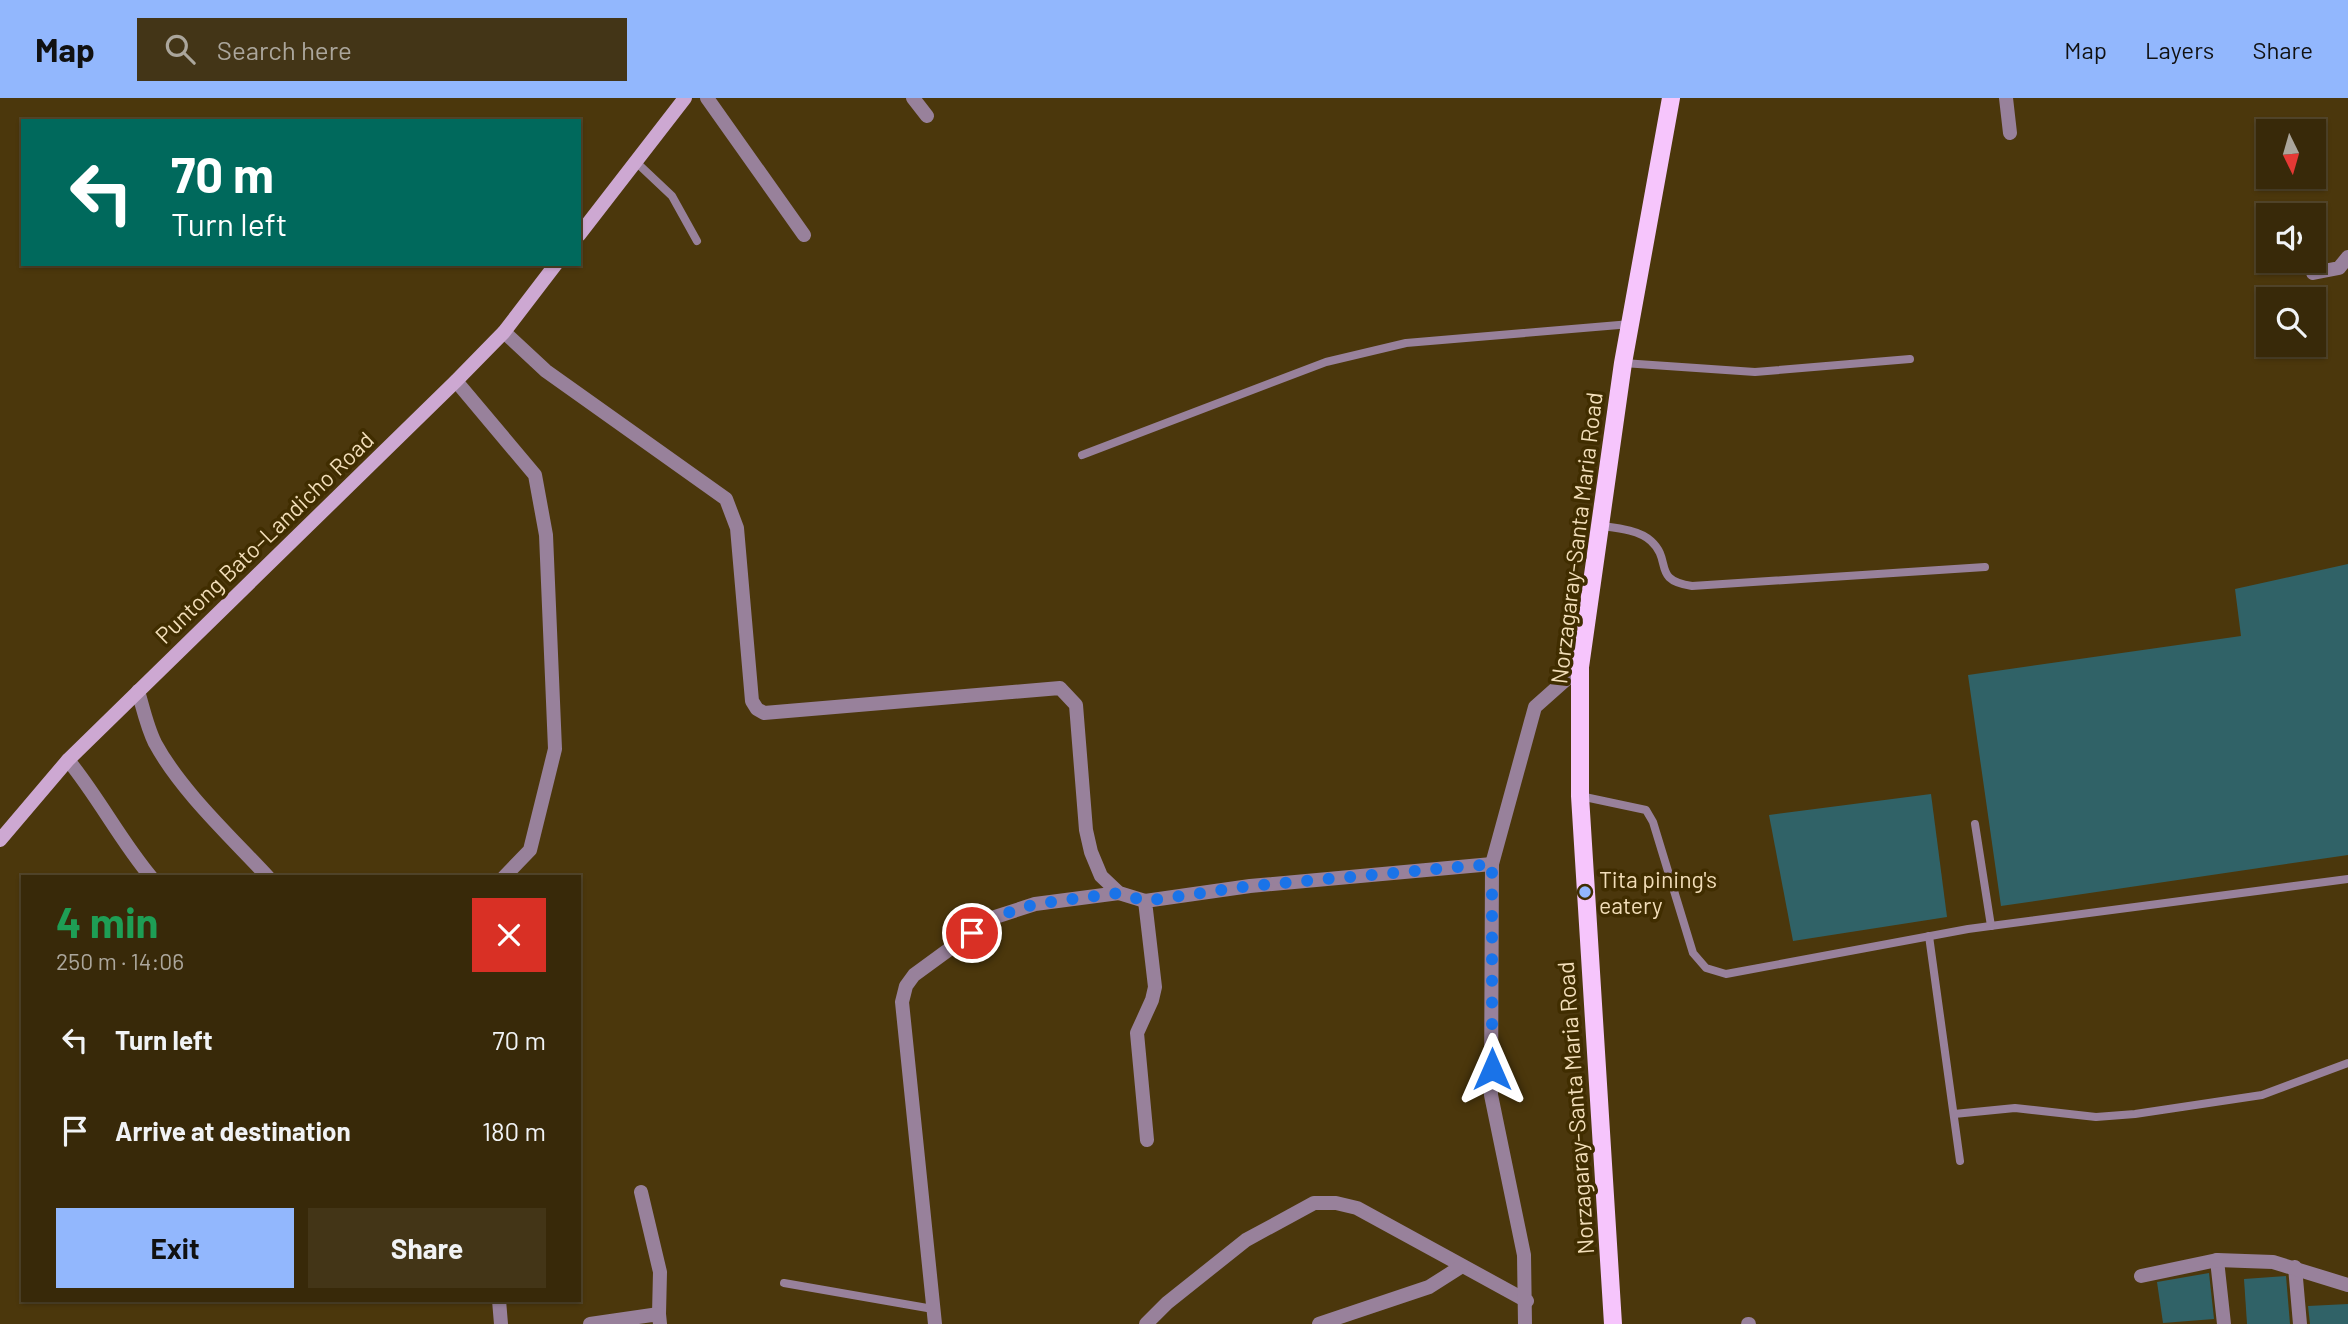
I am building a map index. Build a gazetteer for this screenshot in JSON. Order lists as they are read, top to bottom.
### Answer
{
  "streets": {
    "main road": ["Puntong Bato–Landicho Road", "Norzagaray-Santa Maria Road"]
  },
  "places": ["Tita pining's eatery"],
  "north": "bottom",
  "page": {
    "header": "Map",
    "search": "Search here",
    "nav": ["Map", "Layers", "Share"],
    "turn": ["70 m", "Turn left"],
    "heading": ["4 min", "250 m · 14:06"],
    "list": [
      {
        "name": "Turn left",
        "value": "70 m"
      },
      {
        "name": "Arrive at destination",
        "value": "180 m"
      }
    ],
    "buttons": ["Exit", "Share"]
  }
}
